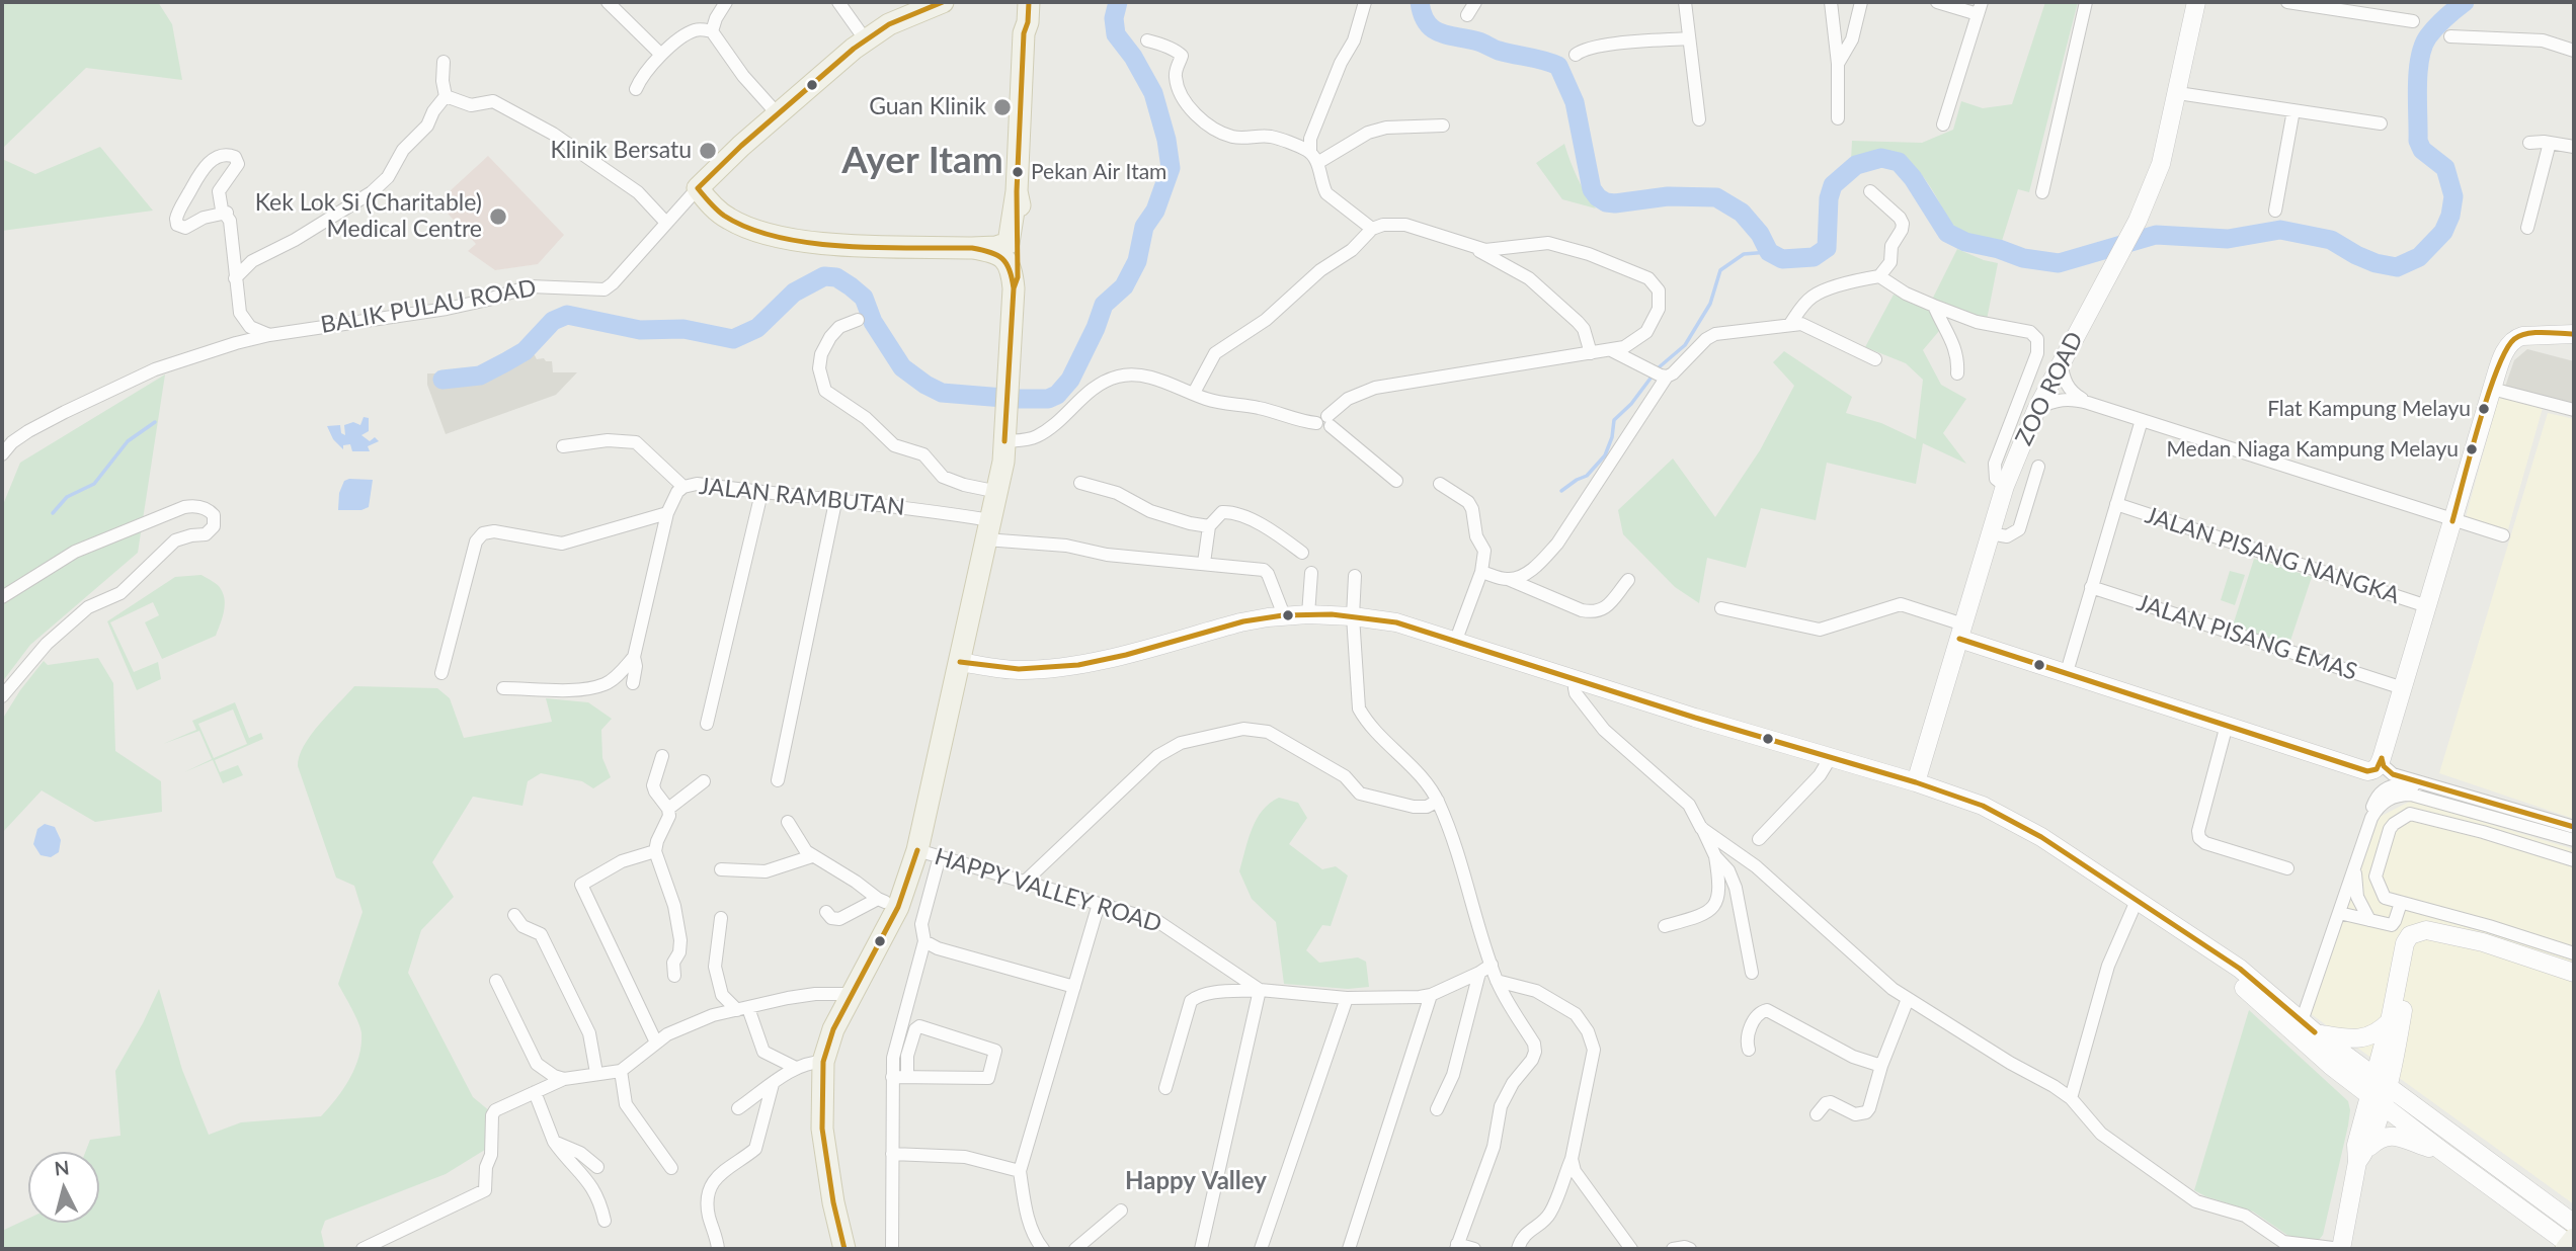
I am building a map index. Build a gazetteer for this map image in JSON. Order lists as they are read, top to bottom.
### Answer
{
  "streets": {
    "main road": ["BALIK PULAU ROAD", "ZOO ROAD"],
    "street": [
      "JALAN RAMBUTAN",
      "JALAN PISANG NANGKA",
      "JALAN PISANG EMAS",
      "HAPPY VALLEY ROAD"
    ]
  },
  "districts": ["Ayer Itam", "Happy Valley"],
  "places": [
    "Guan Klinik",
    "Klinik Bersatu",
    "Pekan Air Itam",
    "Kek Lok Si (Charitable) Medical Centre",
    "Flat Kampung Melayu",
    "Medan Niaga Kampung Melayu"
  ],
  "north": "top"
}
